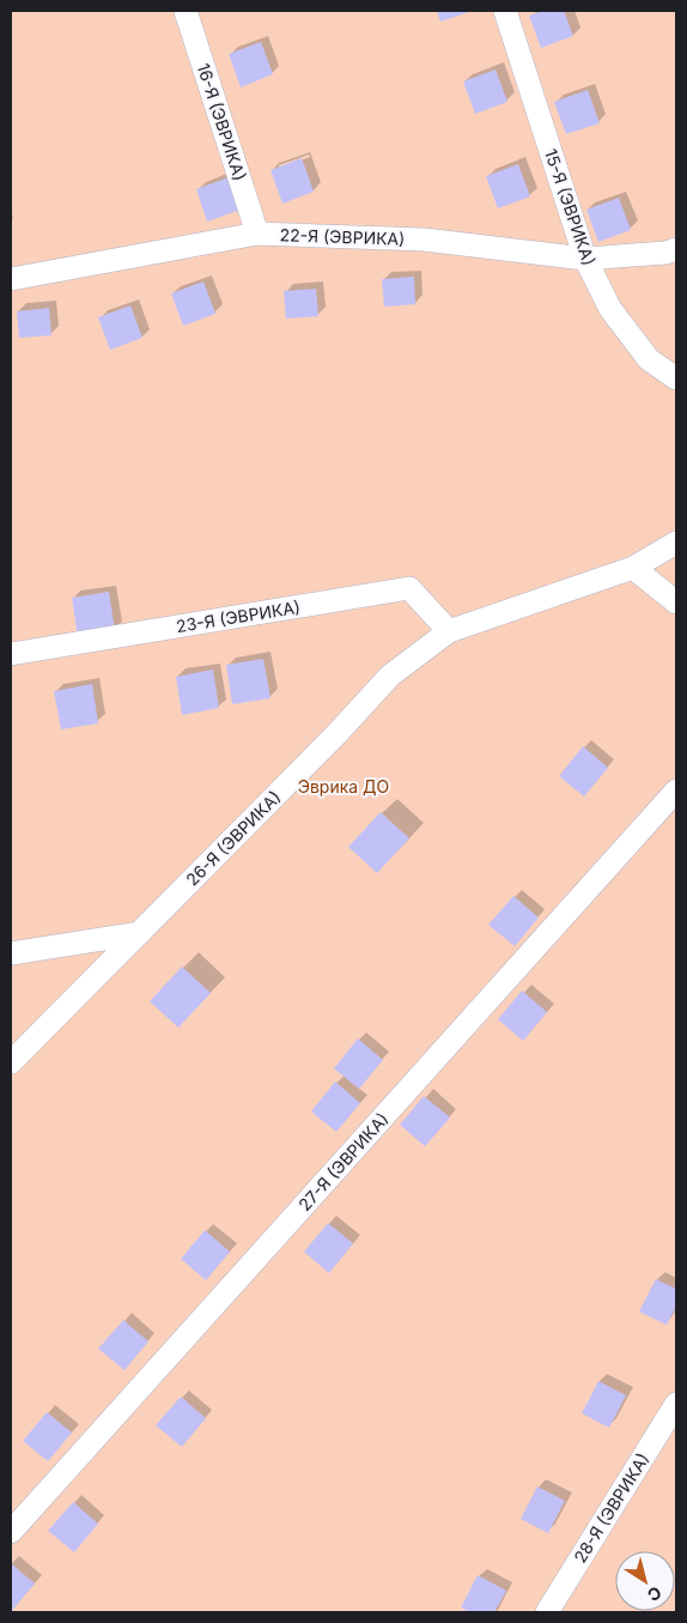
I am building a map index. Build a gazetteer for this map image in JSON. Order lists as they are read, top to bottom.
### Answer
{
  "streets": {
    "lane": [
      "16-Я (ЭВРИКА)",
      "15-Я (ЭВРИКА)",
      "22-Я (ЭВРИКА)",
      "23-Я (ЭВРИКА)",
      "26-Я (ЭВРИКА)",
      "27-Я (ЭВРИКА)",
      "28-Я (ЭВРИКА)"
    ]
  },
  "crossings": [
    ["16-Я (ЭВРИКА)", "22-Я (ЭВРИКА)"],
    ["15-Я (ЭВРИКА)", "22-Я (ЭВРИКА)"],
    ["23-Я (ЭВРИКА)", "26-Я (ЭВРИКА)"]
  ],
  "parks": ["Эврика ДО"],
  "north": "bottom right"
}
